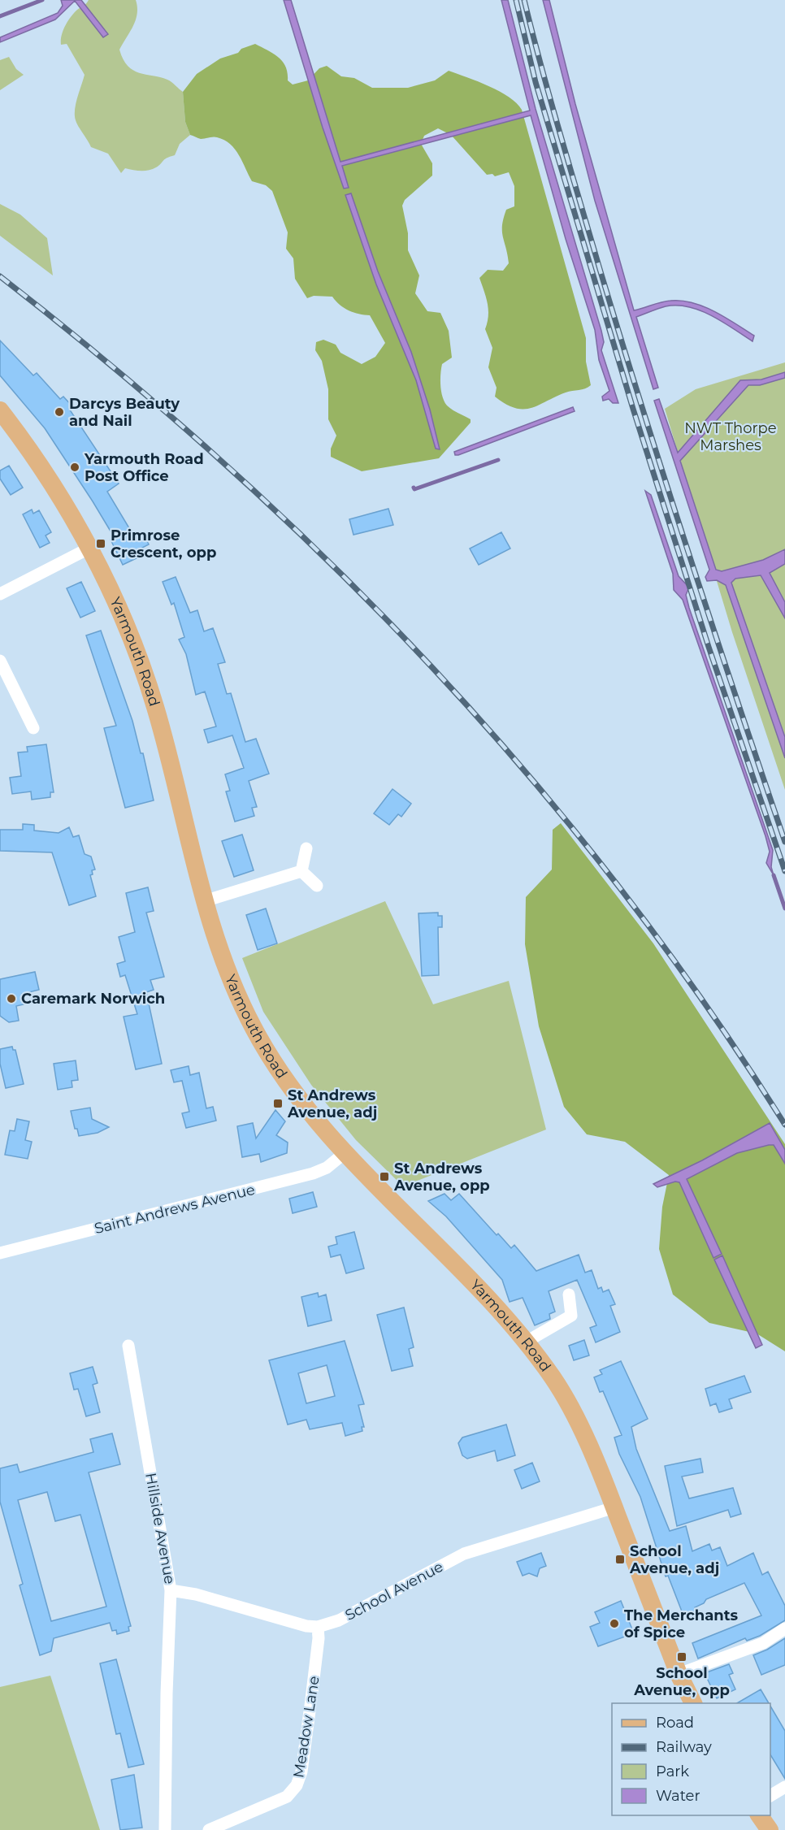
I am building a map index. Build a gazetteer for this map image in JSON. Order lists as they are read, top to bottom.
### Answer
{
  "streets": {
    "main road": ["Yarmouth Road"],
    "street": [
      "Saint Andrews Avenue",
      "Hillside Avenue",
      "School Avenue",
      "Meadow Lane"
    ]
  },
  "crossings": [
    ["Yarmouth Road", "Saint Andrews Avenue"],
    ["Yarmouth Road", "School Avenue"],
    ["Hillside Avenue", "School Avenue"],
    ["School Avenue", "Meadow Lane"]
  ],
  "parks": ["NWT Thorpe Marshes"],
  "places": {
    "other": [
      "Darcys Beauty and Nail",
      "Yarmouth Road Post Office",
      "Caremark Norwich",
      "The Merchants of Spice"
    ],
    "transit": [
      "Primrose Crescent, opp",
      "St Andrews Avenue, adj",
      "St Andrews Avenue, opp",
      "School Avenue, adj",
      "School Avenue, opp"
    ]
  },
  "legend": [
    "Road",
    "Railway",
    "Park",
    "Water"
  ]
}
